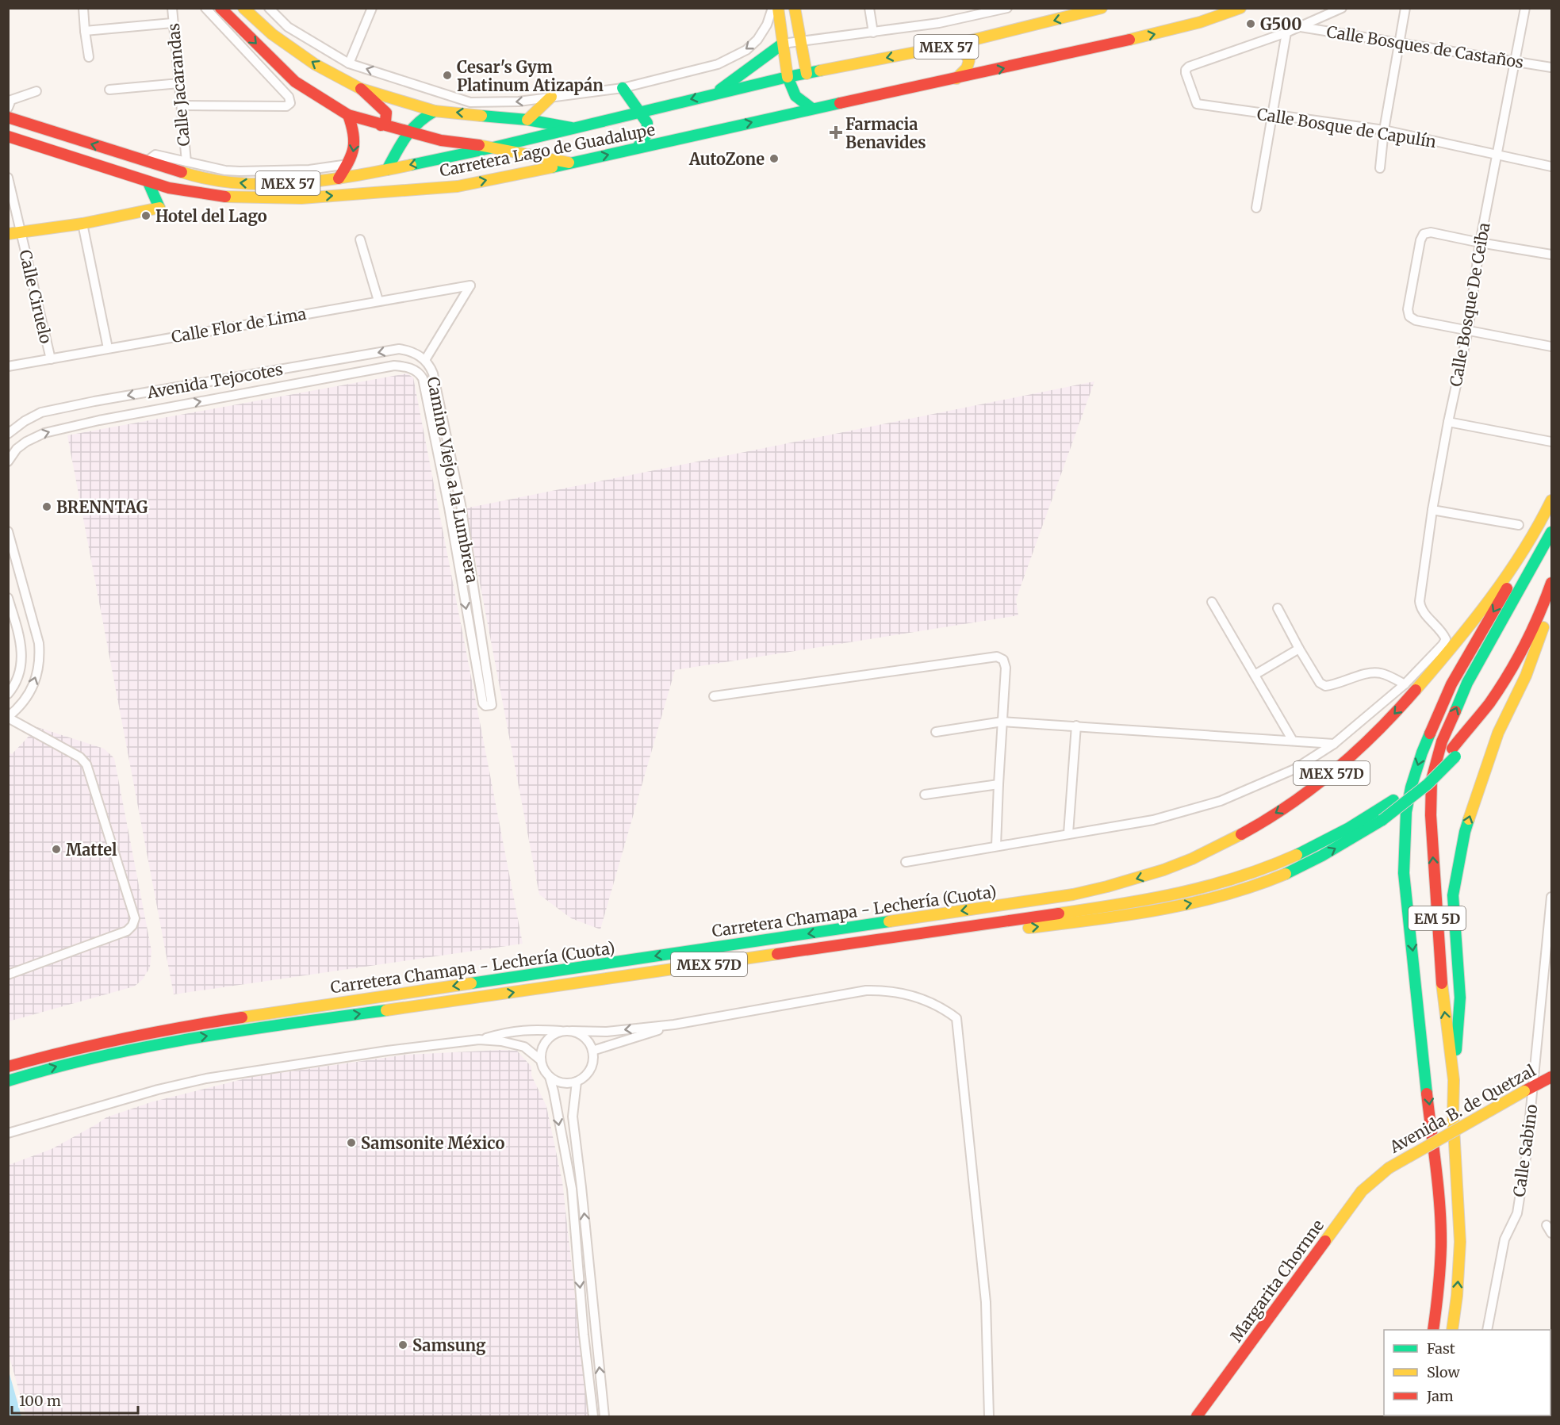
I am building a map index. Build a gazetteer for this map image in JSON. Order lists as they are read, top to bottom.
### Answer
{
  "streets": {
    "main road": [
      "MEX 57",
      "Carretera Lago de Guadalupe",
      "MEX 57D",
      "Carretera Chamapa - Lechería (Cuota)",
      "EM 5D",
      "Avenida B. de Quetzal",
      "Margarita Chornne"
    ],
    "street": [
      "Calle Bosques de Castaños",
      "Calle Jacarandas",
      "Calle Bosque de Capulín",
      "Calle Ciruelo",
      "Calle Bosque De Ceiba",
      "Calle Flor de Lima",
      "Avenida Tejocotes",
      "Camino Viejo a la Lumbrera",
      "Calle Sabino"
    ]
  },
  "crossings": [
    ["MEX 57", "Carretera Lago de Guadalupe"],
    ["Calle Bosques de Castaños", "Calle Bosque De Ceiba"],
    ["Calle Bosque de Capulín", "Calle Bosque De Ceiba"],
    ["Calle Ciruelo", "Calle Flor de Lima"],
    ["Calle Flor de Lima", "Camino Viejo a la Lumbrera"],
    ["Avenida Tejocotes", "Camino Viejo a la Lumbrera"],
    ["Carretera Chamapa - Lechería (Cuota)", "EM 5D"],
    ["Avenida B. de Quetzal", "Calle Sabino"],
    ["Avenida B. de Quetzal", "Margarita Chornne"]
  ],
  "places": {
    "other": [
      "G500",
      "Cesar's Gym Platinum Atizapán",
      "AutoZone",
      "Hotel del Lago",
      "BRENNTAG",
      "Mattel",
      "Samsonite México",
      "Samsung"
    ],
    "health": ["Farmacia Benavides"]
  },
  "legend": ["Fast", "Slow", "Jam"],
  "scale_bar": "100 m"
}
